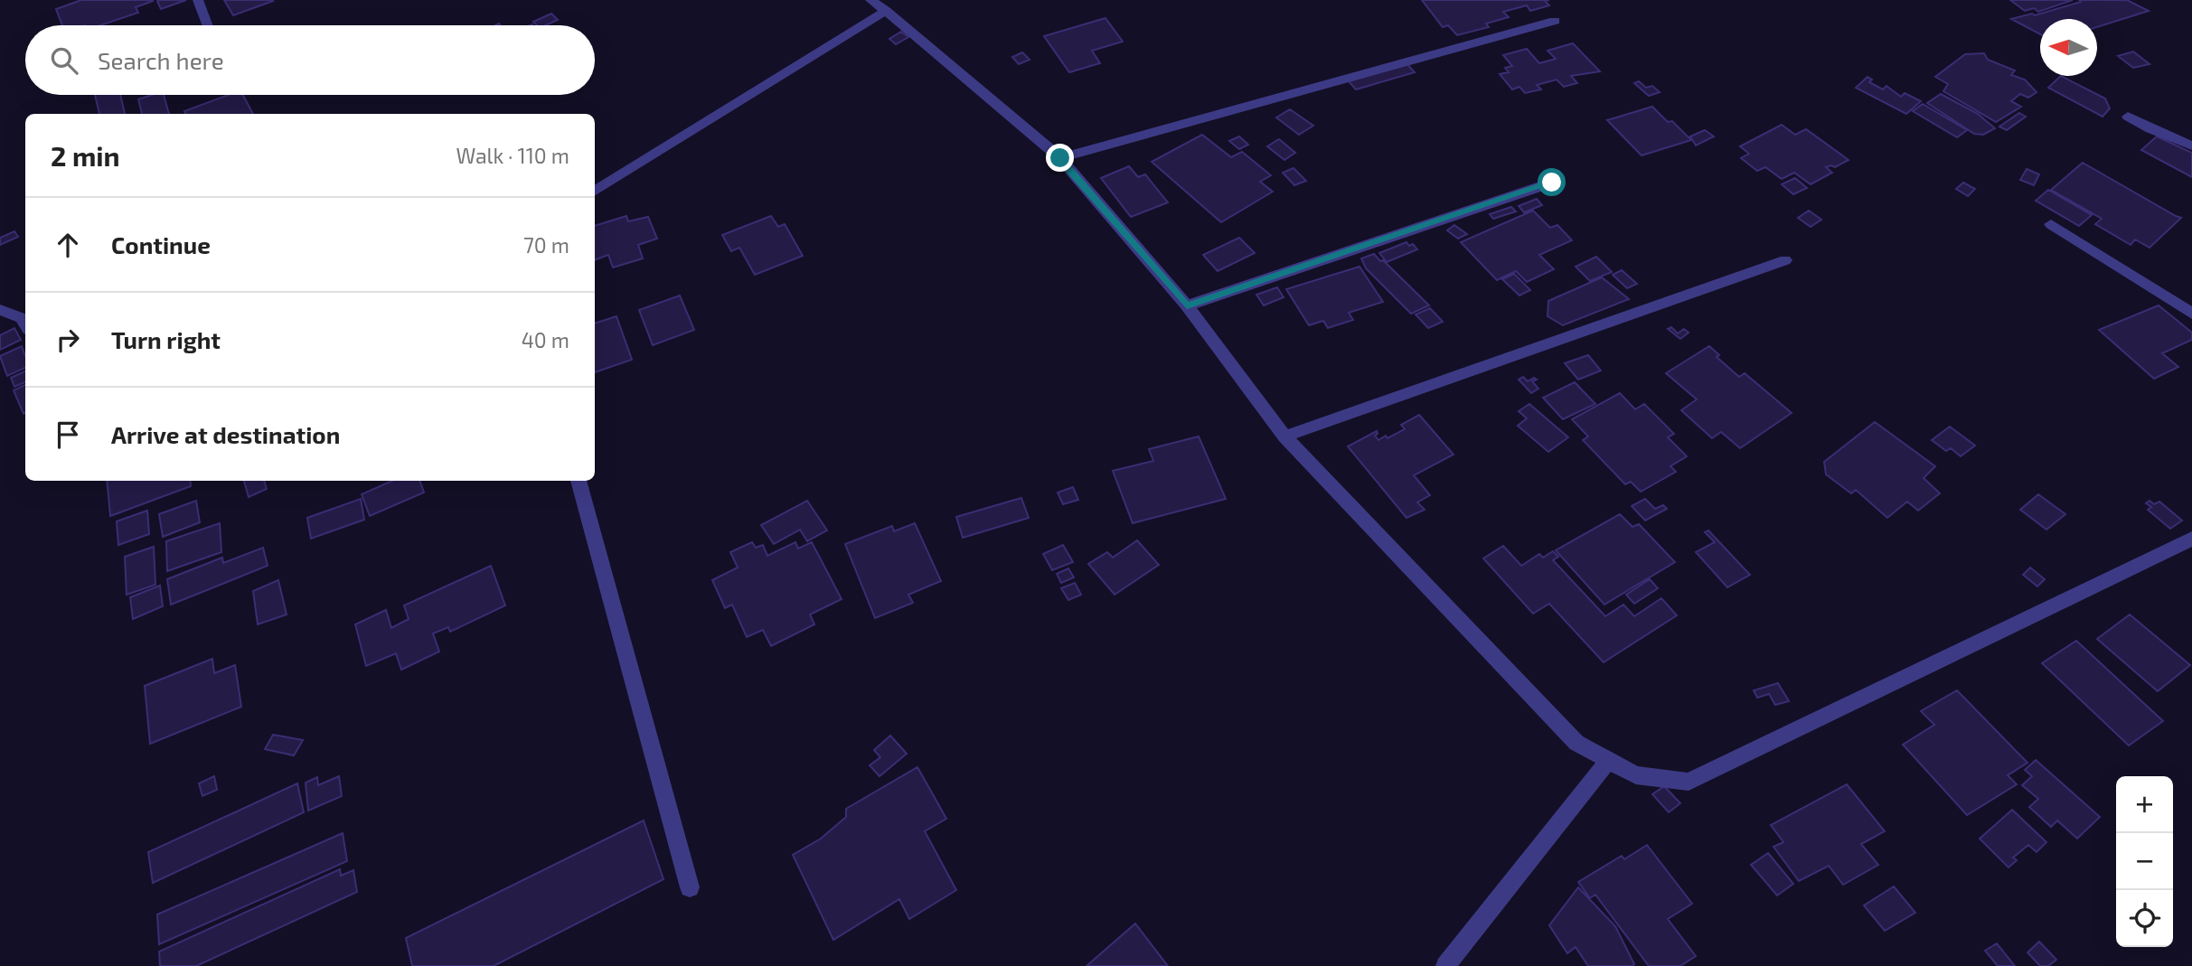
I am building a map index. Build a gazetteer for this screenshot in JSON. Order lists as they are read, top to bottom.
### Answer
{
  "north": "left",
  "page": {
    "search": "Search here",
    "heading": ["2 min", "Walk · 110 m"],
    "list": [
      ["Continue", "70 m"],
      ["Turn right", "40 m"],
      "Arrive at destination"
    ],
    "map_buttons": ["+", "−"]
  }
}
